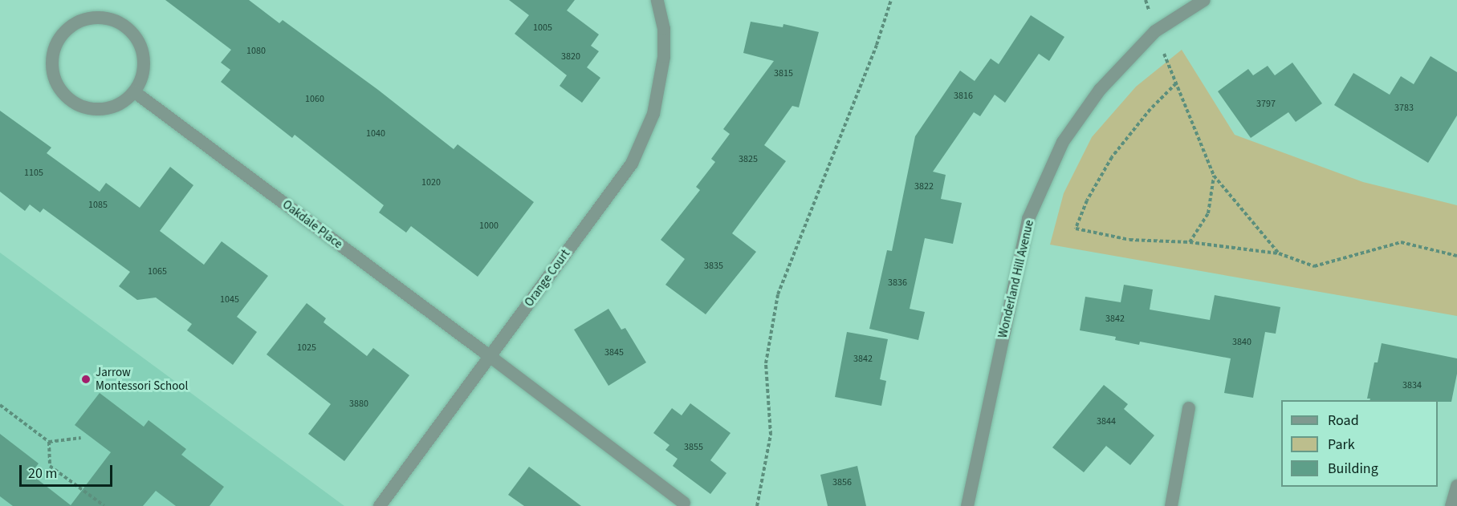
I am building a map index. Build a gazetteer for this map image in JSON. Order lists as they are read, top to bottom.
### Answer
{
  "streets": {
    "street": ["Oakdale Place", "Orange Court", "Wonderland Hill Avenue"]
  },
  "crossings": [
    ["Oakdale Place", "Orange Court"]
  ],
  "places": ["Jarrow Montessori School"],
  "house_numbers": [
    "1005",
    "1080",
    "3820",
    "3815",
    "3816",
    "1060",
    "3797",
    "3783",
    "1040",
    "3825",
    "1105",
    "1020",
    "3822",
    "1085",
    "1000",
    "3835",
    "1065",
    "3836",
    "1045",
    "3842",
    "3840",
    "1025",
    "3845",
    "3842",
    "3834",
    "3880",
    "3844",
    "3855",
    "3856"
  ],
  "legend": ["Road", "Park", "Building"],
  "scale_bar": "20 m"
}
